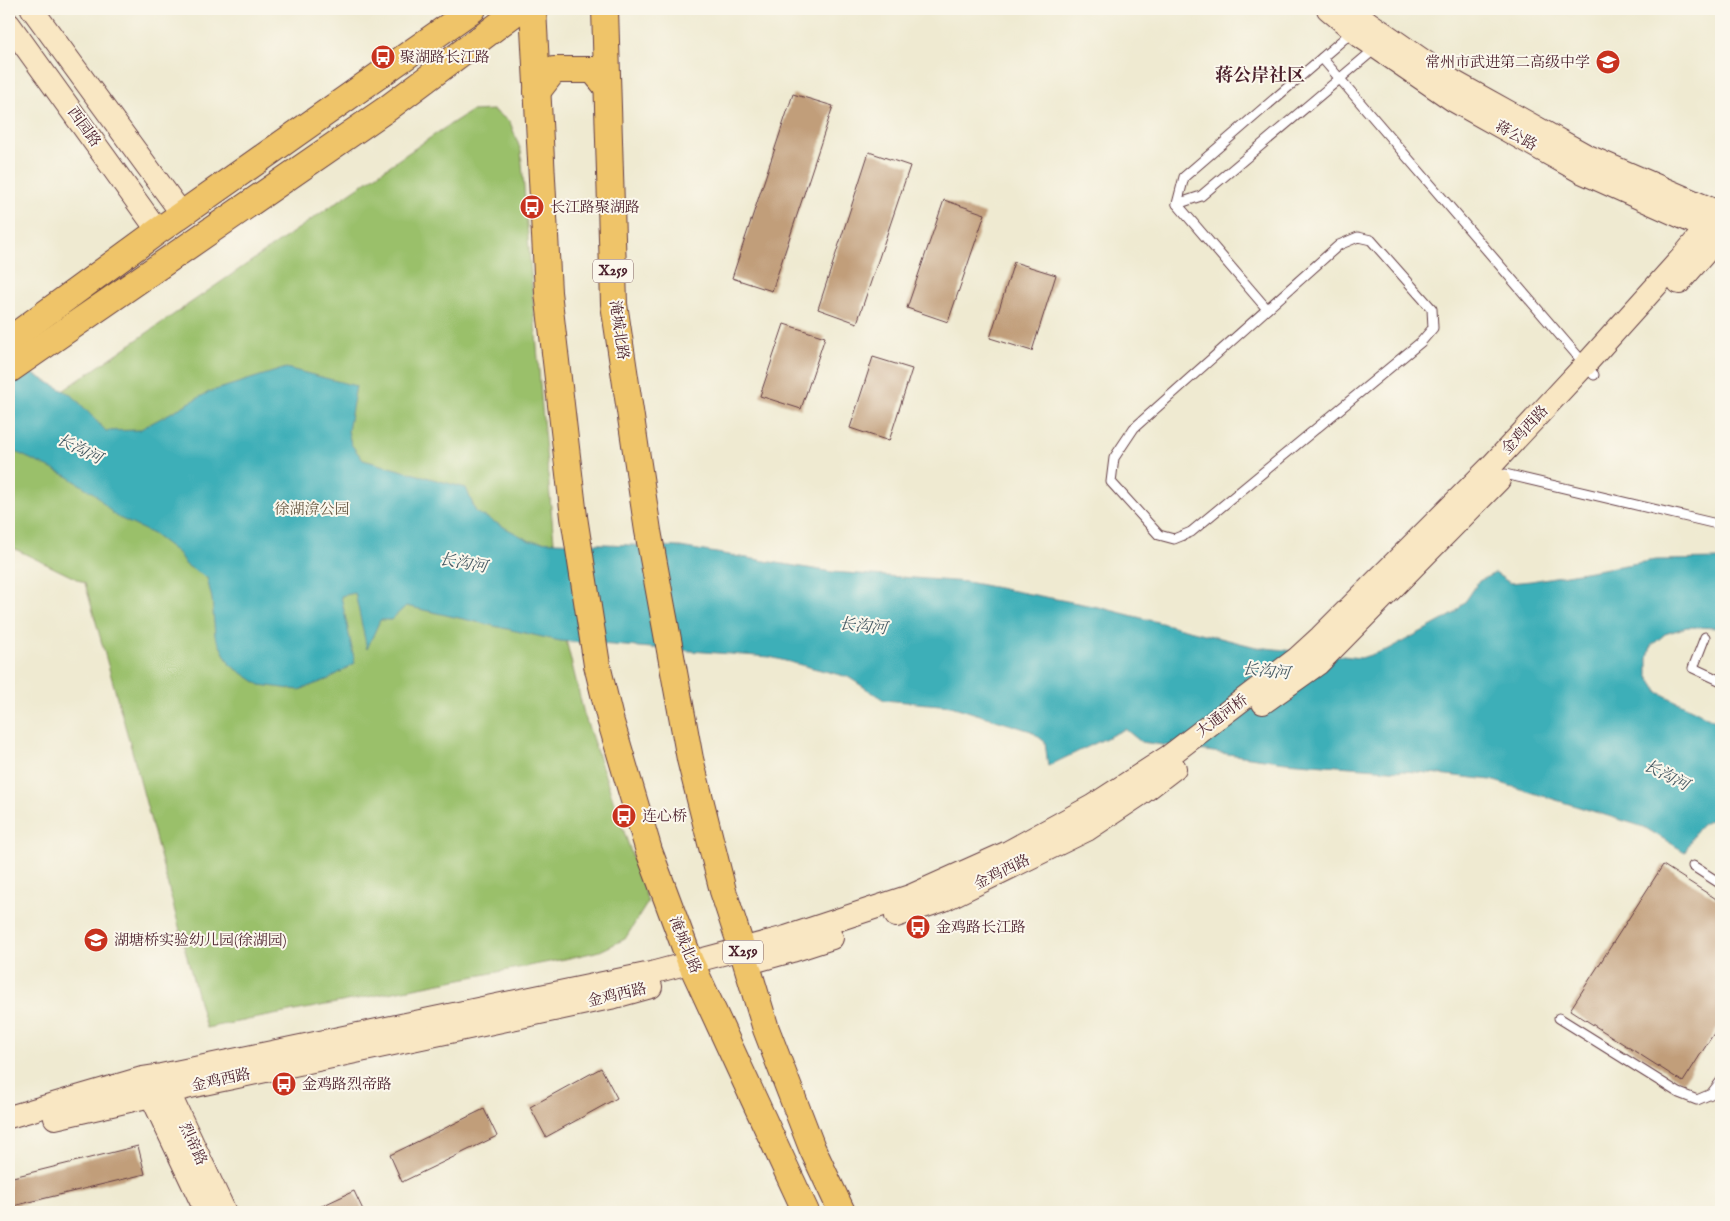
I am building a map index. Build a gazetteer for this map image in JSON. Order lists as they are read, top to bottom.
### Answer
{
  "streets": {
    "main road": ["X259", "淹城北路"],
    "street": [
      "西园路",
      "蒋公路",
      "金鸡西路",
      "大通河桥",
      "烈帝路"
    ]
  },
  "crossings": [
    ["蒋公路", "金鸡西路"],
    ["X259", "淹城北路"],
    ["X259", "金鸡西路"],
    ["淹城北路", "金鸡西路"],
    ["金鸡西路", "大通河桥"],
    ["金鸡西路", "烈帝路"]
  ],
  "districts": ["蒋公岸社区"],
  "water": ["长沟河"],
  "parks": ["徐湖渰公园"],
  "places": {
    "bus stop": [
      "聚湖路长江路",
      "长江路聚湖路",
      "连心桥",
      "金鸡路长江路",
      "金鸡路烈帝路"
    ],
    "school or university": ["常州市武进第二高级中学", "湖塘桥实验幼儿园(徐湖园)"]
  }
}
